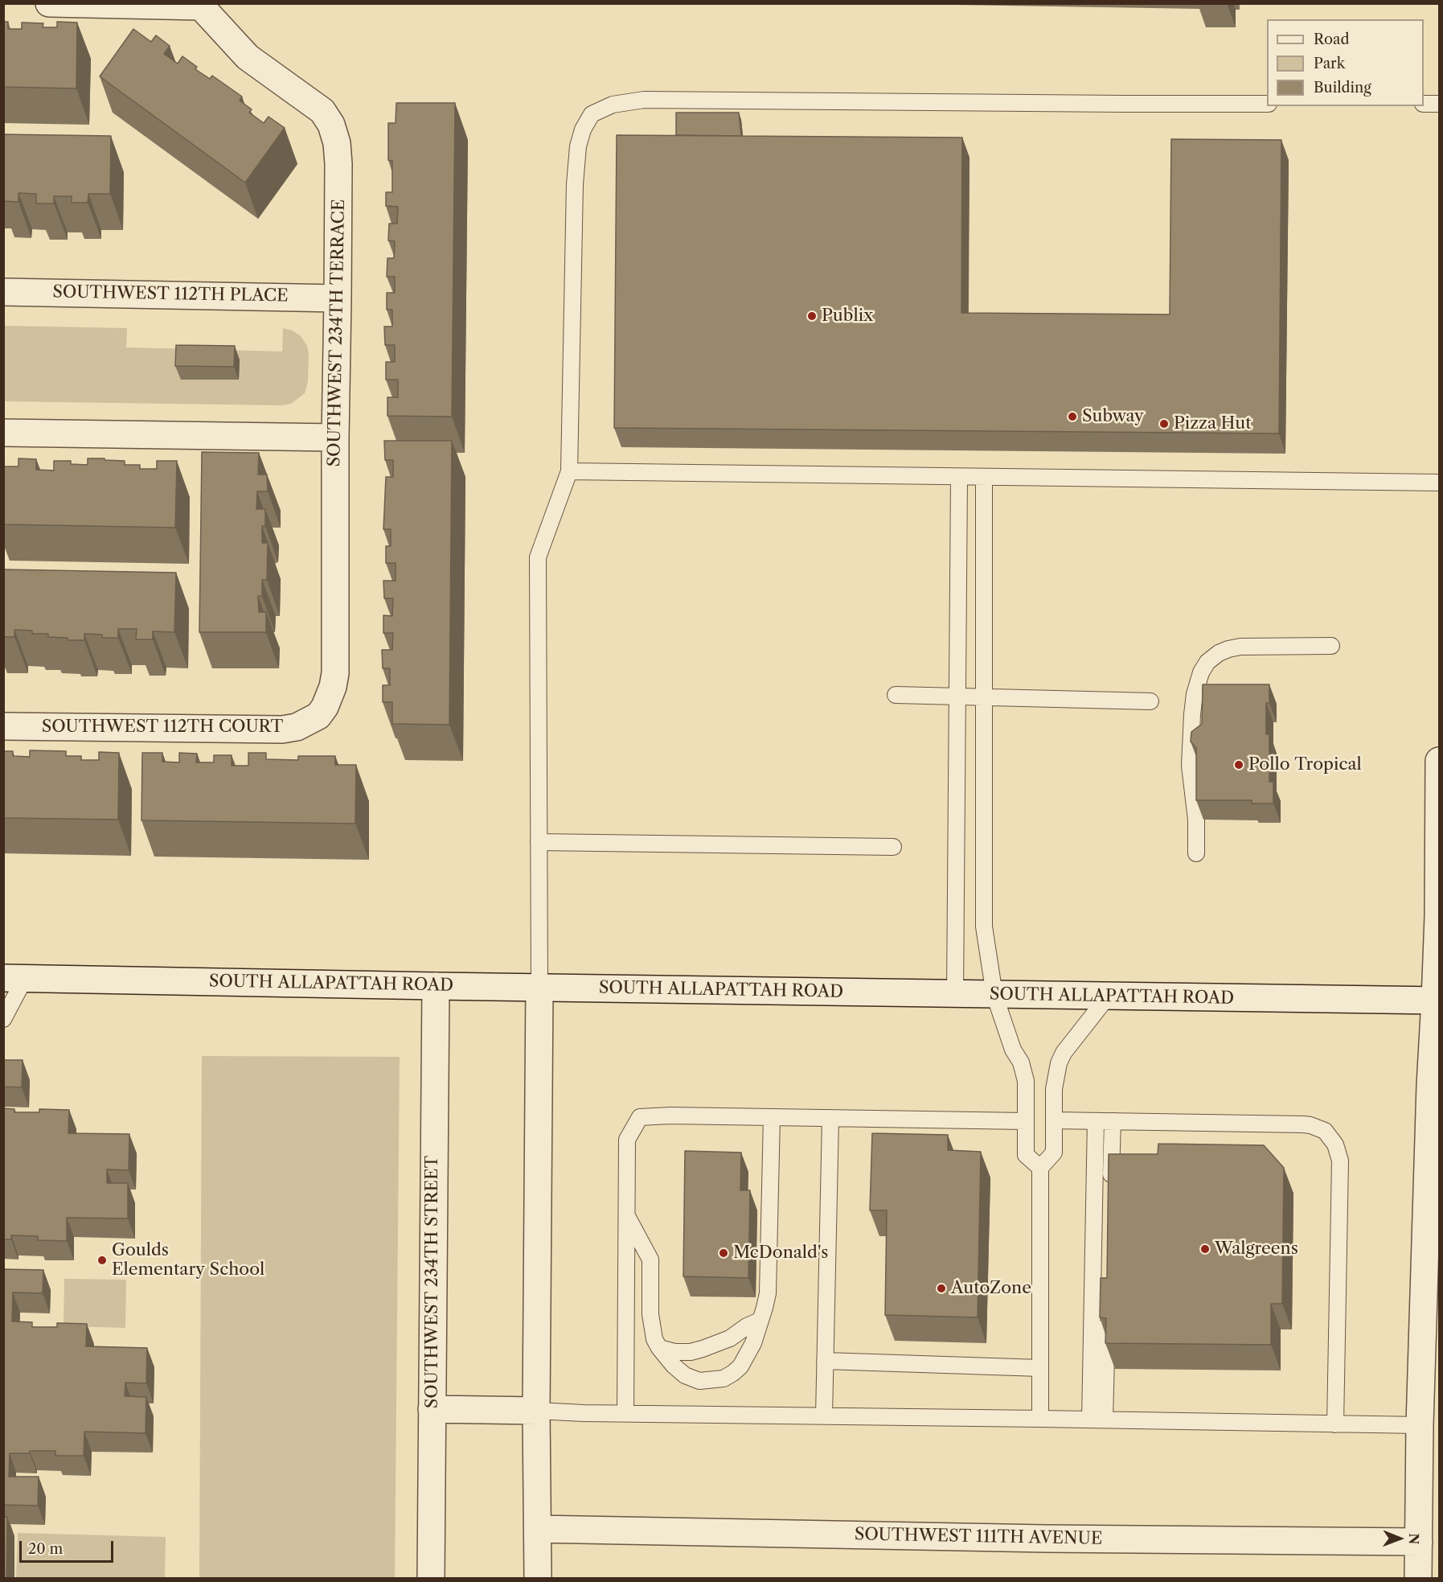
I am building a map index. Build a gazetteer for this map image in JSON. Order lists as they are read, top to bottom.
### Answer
{
  "streets": {
    "street": [
      "SOUTHWEST 112TH PLACE",
      "SOUTHWEST 234TH TERRACE",
      "SOUTHWEST 112TH COURT",
      "SOUTH ALLAPATTAH ROAD",
      "SOUTHWEST 234TH STREET",
      "SOUTHWEST 111TH AVENUE"
    ]
  },
  "crossings": [
    ["SOUTHWEST 112TH PLACE", "SOUTHWEST 234TH TERRACE"],
    ["SOUTHWEST 234TH TERRACE", "SOUTHWEST 112TH COURT"],
    ["SOUTH ALLAPATTAH ROAD", "SOUTHWEST 234TH STREET"]
  ],
  "places": [
    "Publix",
    "Subway",
    "Pizza Hut",
    "Pollo Tropical",
    "Walgreens",
    "McDonald's",
    "Goulds Elementary School",
    "AutoZone"
  ],
  "legend": ["Road", "Park", "Building"],
  "scale_bar": "20 m",
  "north": "right"
}
